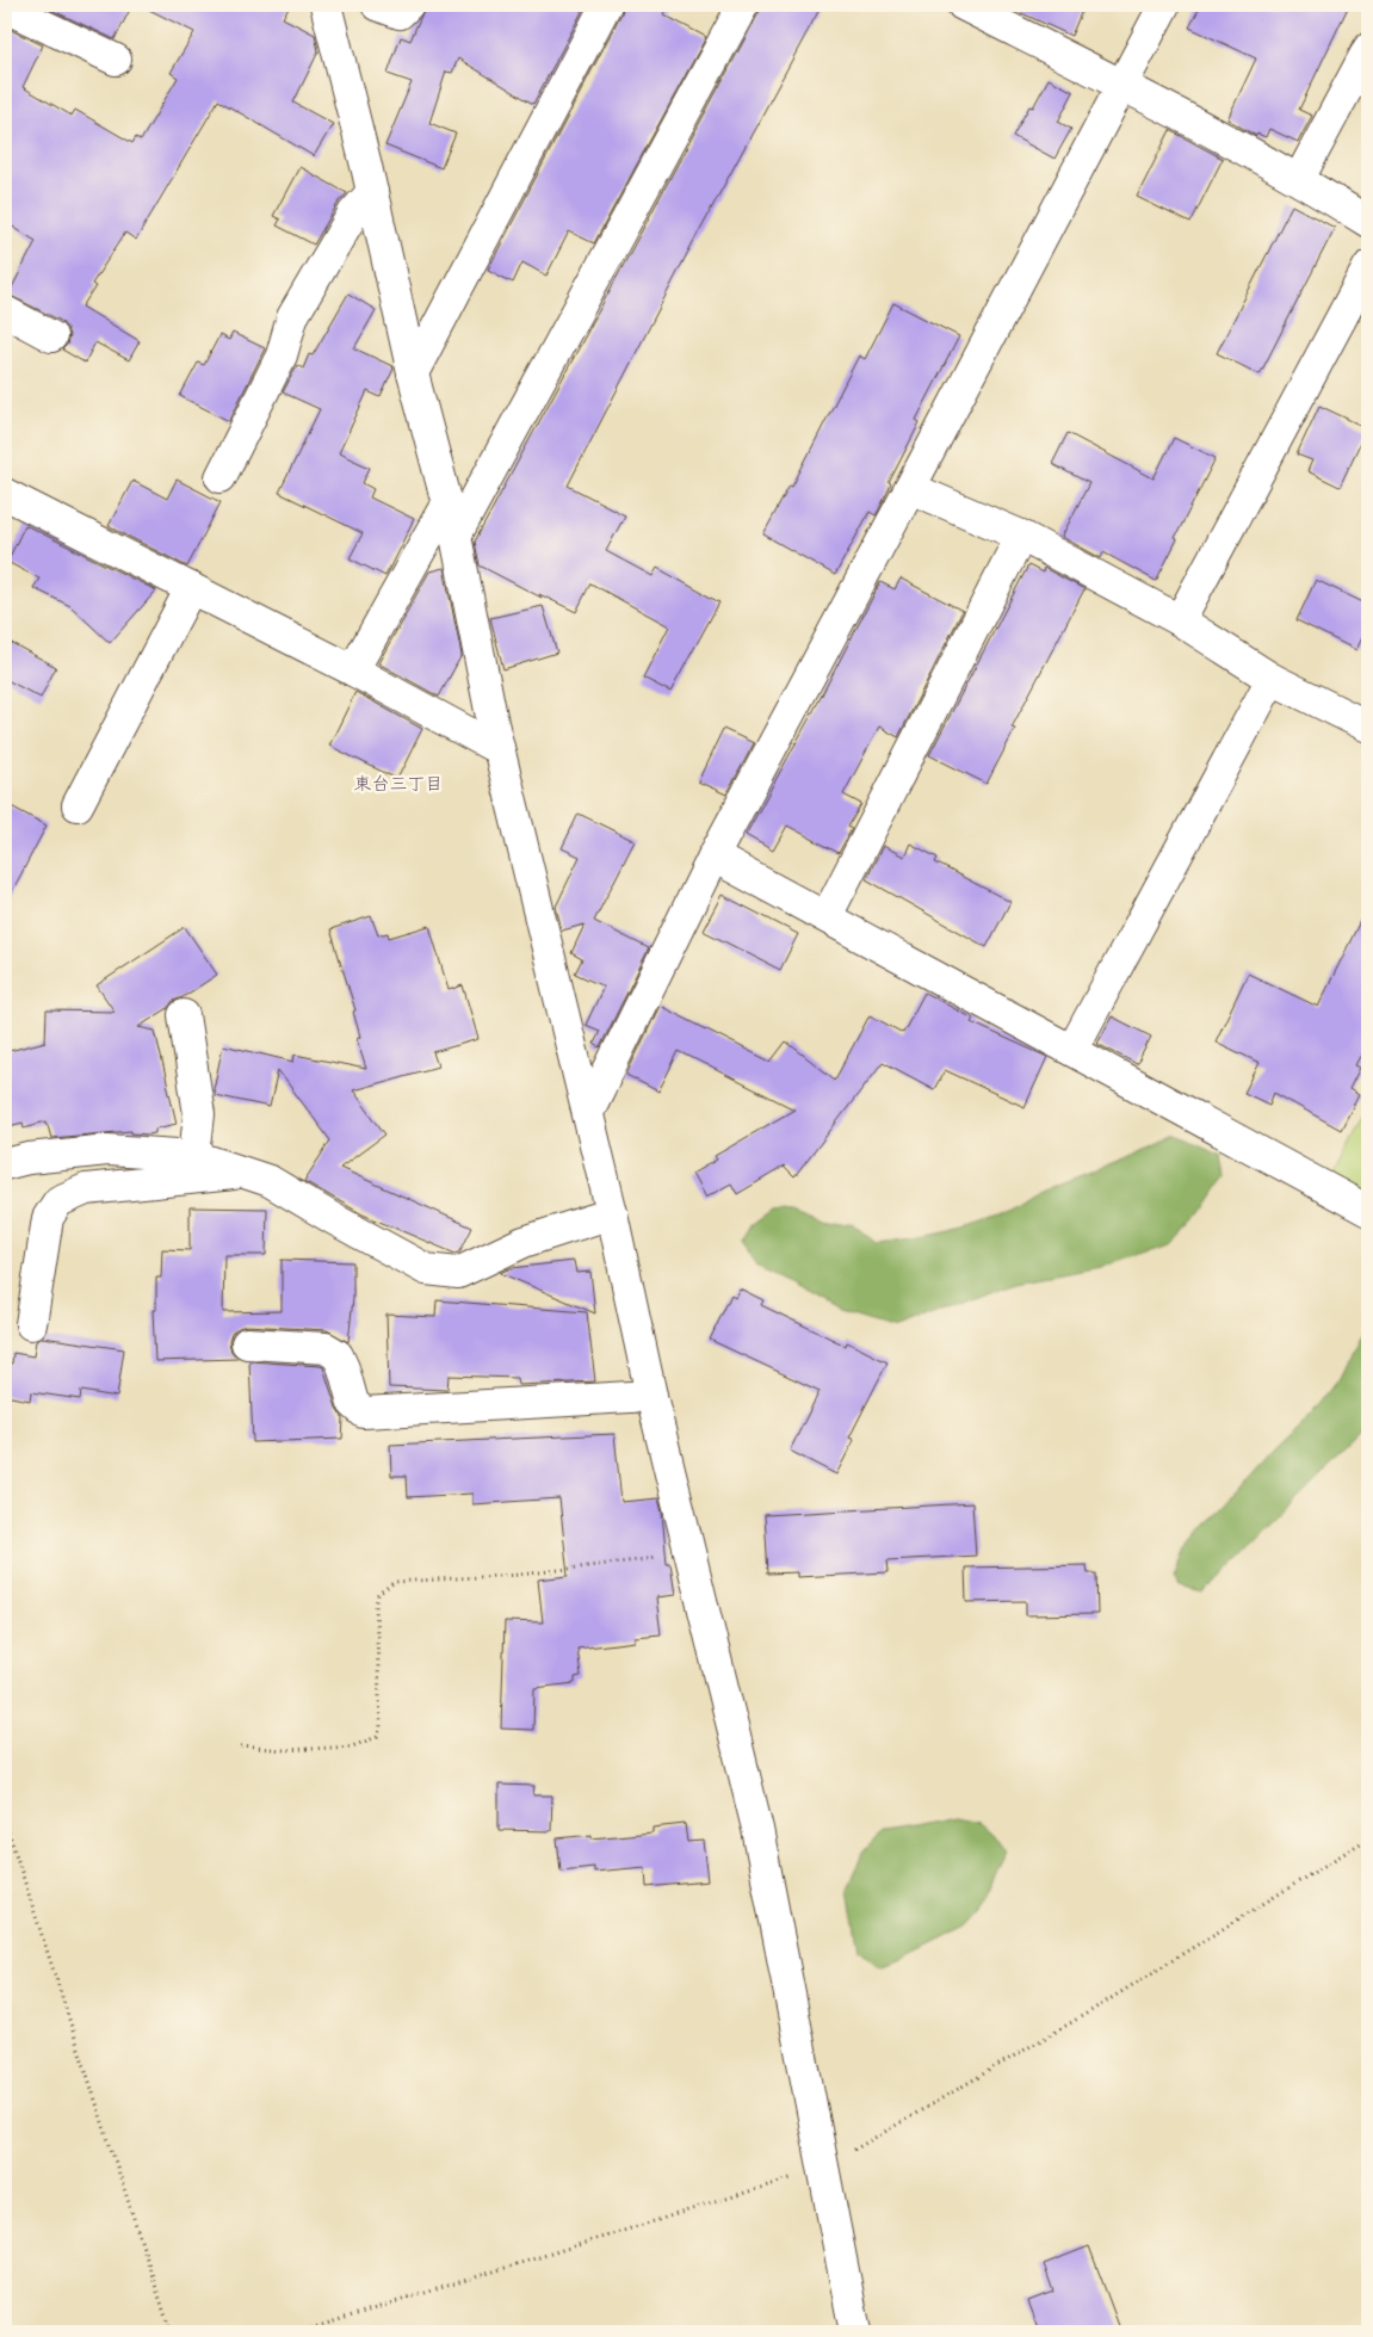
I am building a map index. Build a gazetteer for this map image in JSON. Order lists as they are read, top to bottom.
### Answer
{
  "districts": ["東台三丁目"]
}
